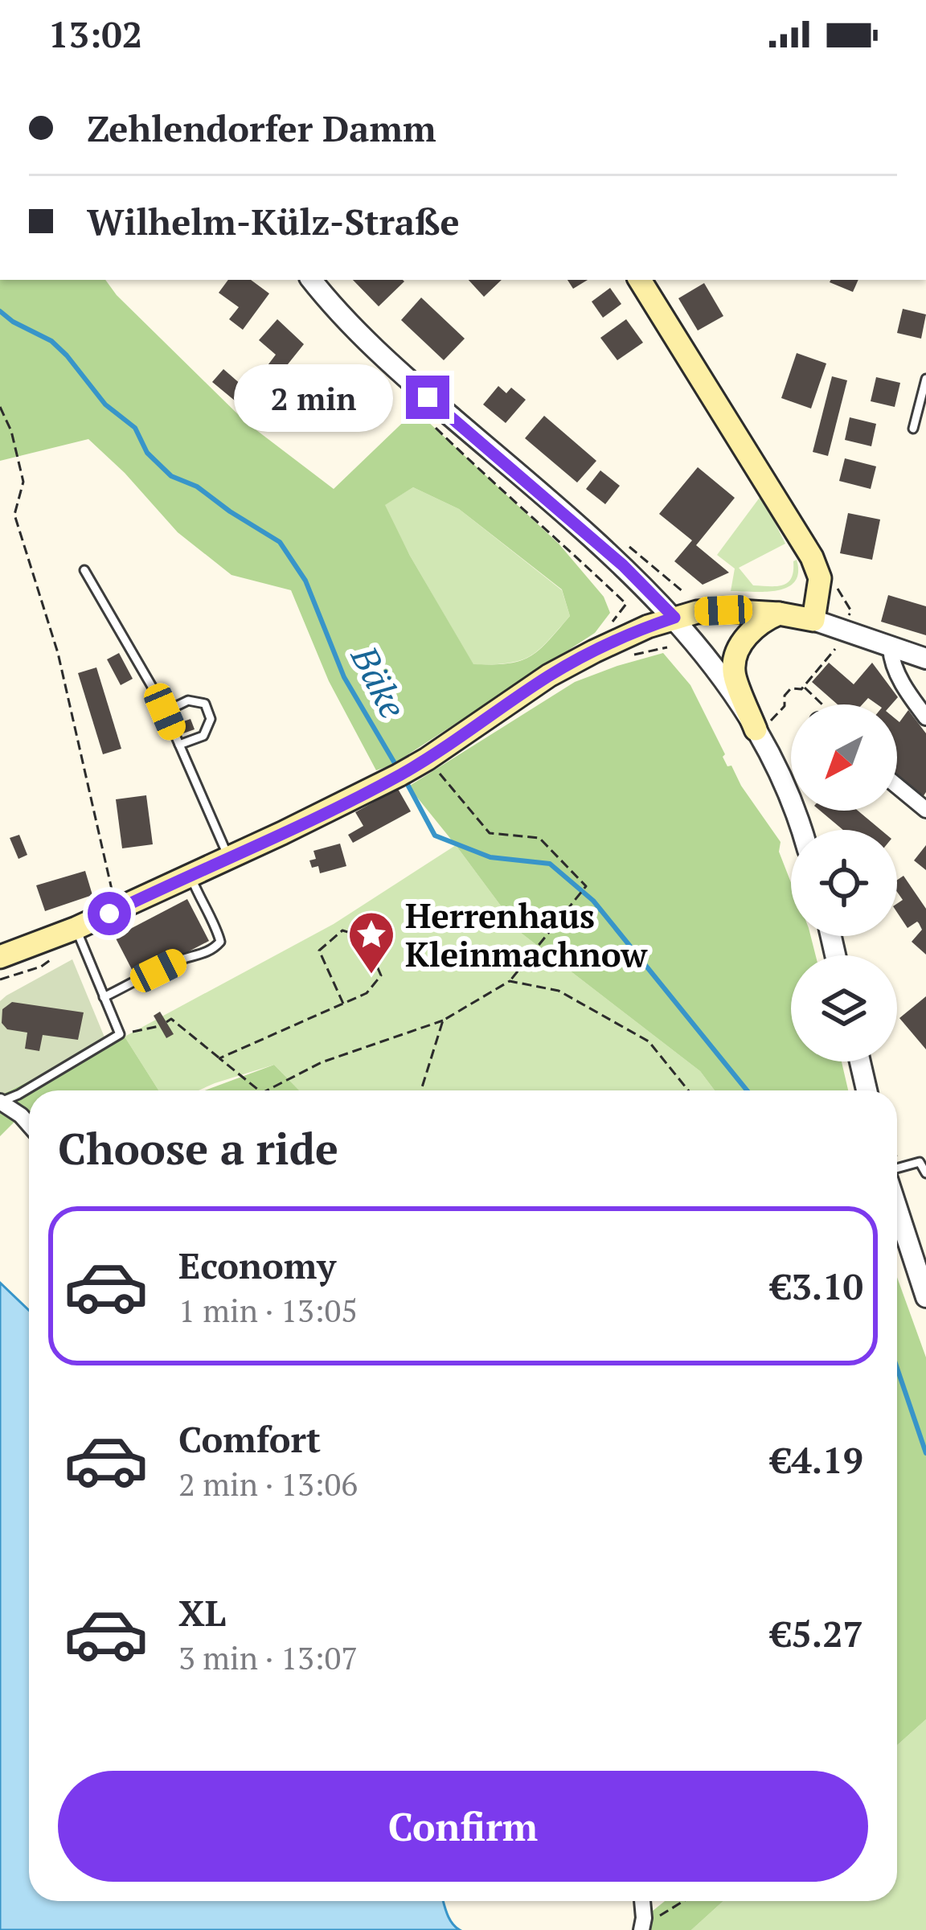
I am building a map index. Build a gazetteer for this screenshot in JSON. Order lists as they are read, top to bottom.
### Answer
{
  "water": ["Bäke"],
  "places": {
    "place": ["Herrenhaus Kleinmachnow"]
  },
  "north": "bottom left",
  "page": {
    "status": "13:02",
    "banner": ["Zehlendorfer Damm", "Wilhelm-Külz-Straße"],
    "bubble": "2 min",
    "heading": "Choose a ride",
    "list": [
      {
        "name": "Economy",
        "note": "1 min · 13:05",
        "value": "€3.10"
      },
      {
        "name": "Comfort",
        "note": "2 min · 13:06",
        "value": "€4.19"
      },
      {
        "name": "XL",
        "note": "3 min · 13:07",
        "value": "€5.27"
      }
    ],
    "buttons": "Confirm"
  }
}
